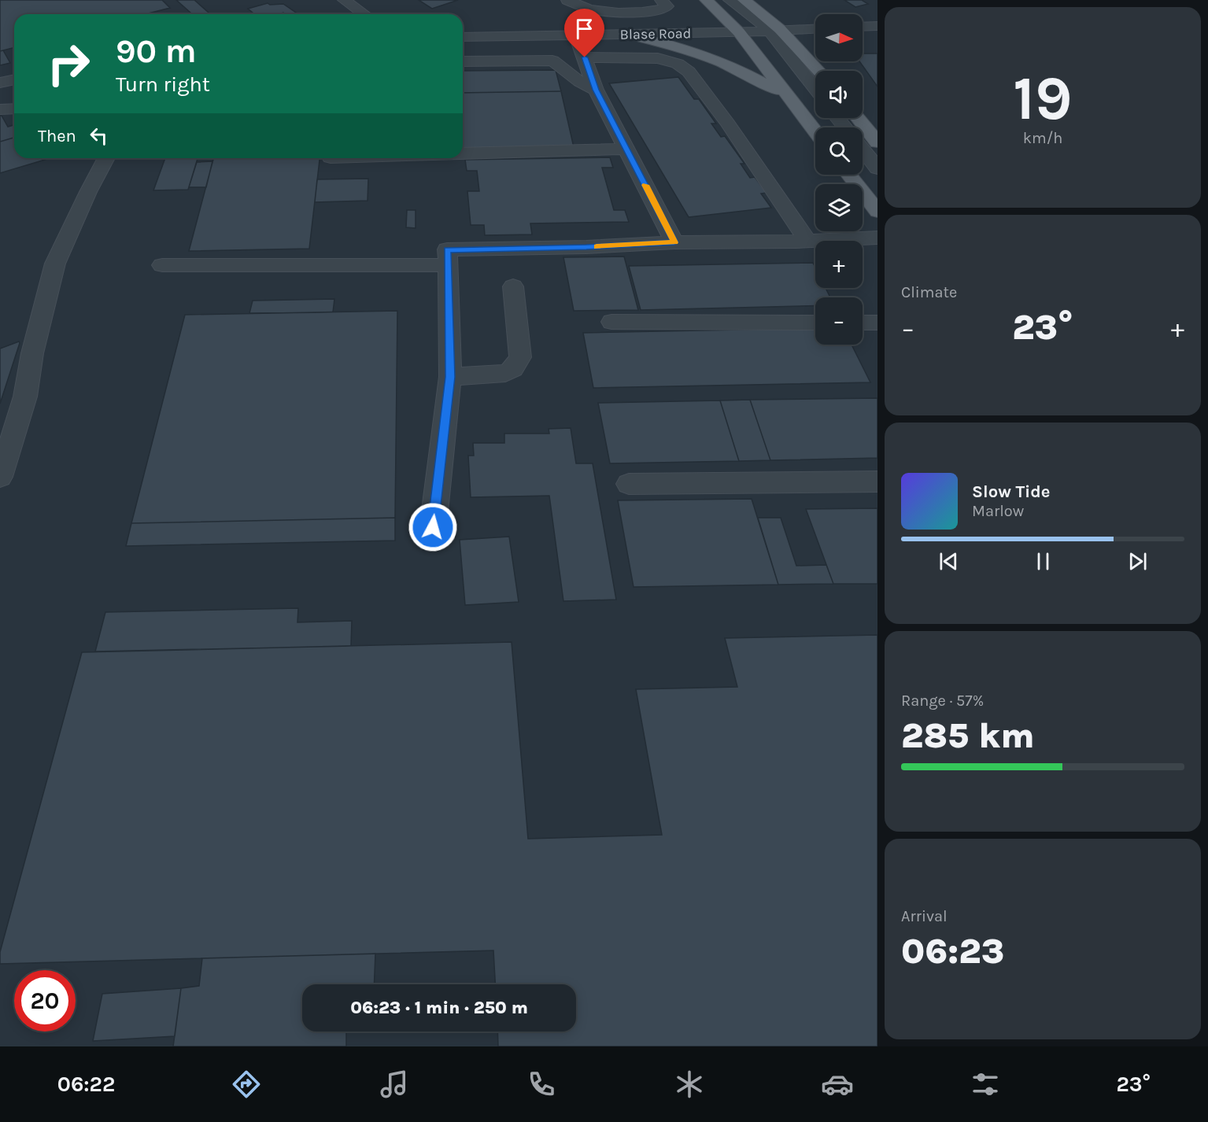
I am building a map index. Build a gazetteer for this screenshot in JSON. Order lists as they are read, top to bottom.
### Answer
{
  "streets": {
    "lane": ["Blase Road"]
  },
  "north": "right",
  "page": {
    "tile": [
      ["19", "km/h"],
      "Climate",
      ["Range · 57%", "285 km"],
      ["Arrival", "06:23"]
    ],
    "map_buttons": ["+", "−"],
    "turn": ["90 m", "Turn right"],
    "then": "Then",
    "heat": ["−", "23°", "+"],
    "song": ["Slow Tide", "Marlow"],
    "limit": "20",
    "trip": "06:23 · 1 min · 250 m",
    "tabs": ["06:22", "23°"]
  }
}
